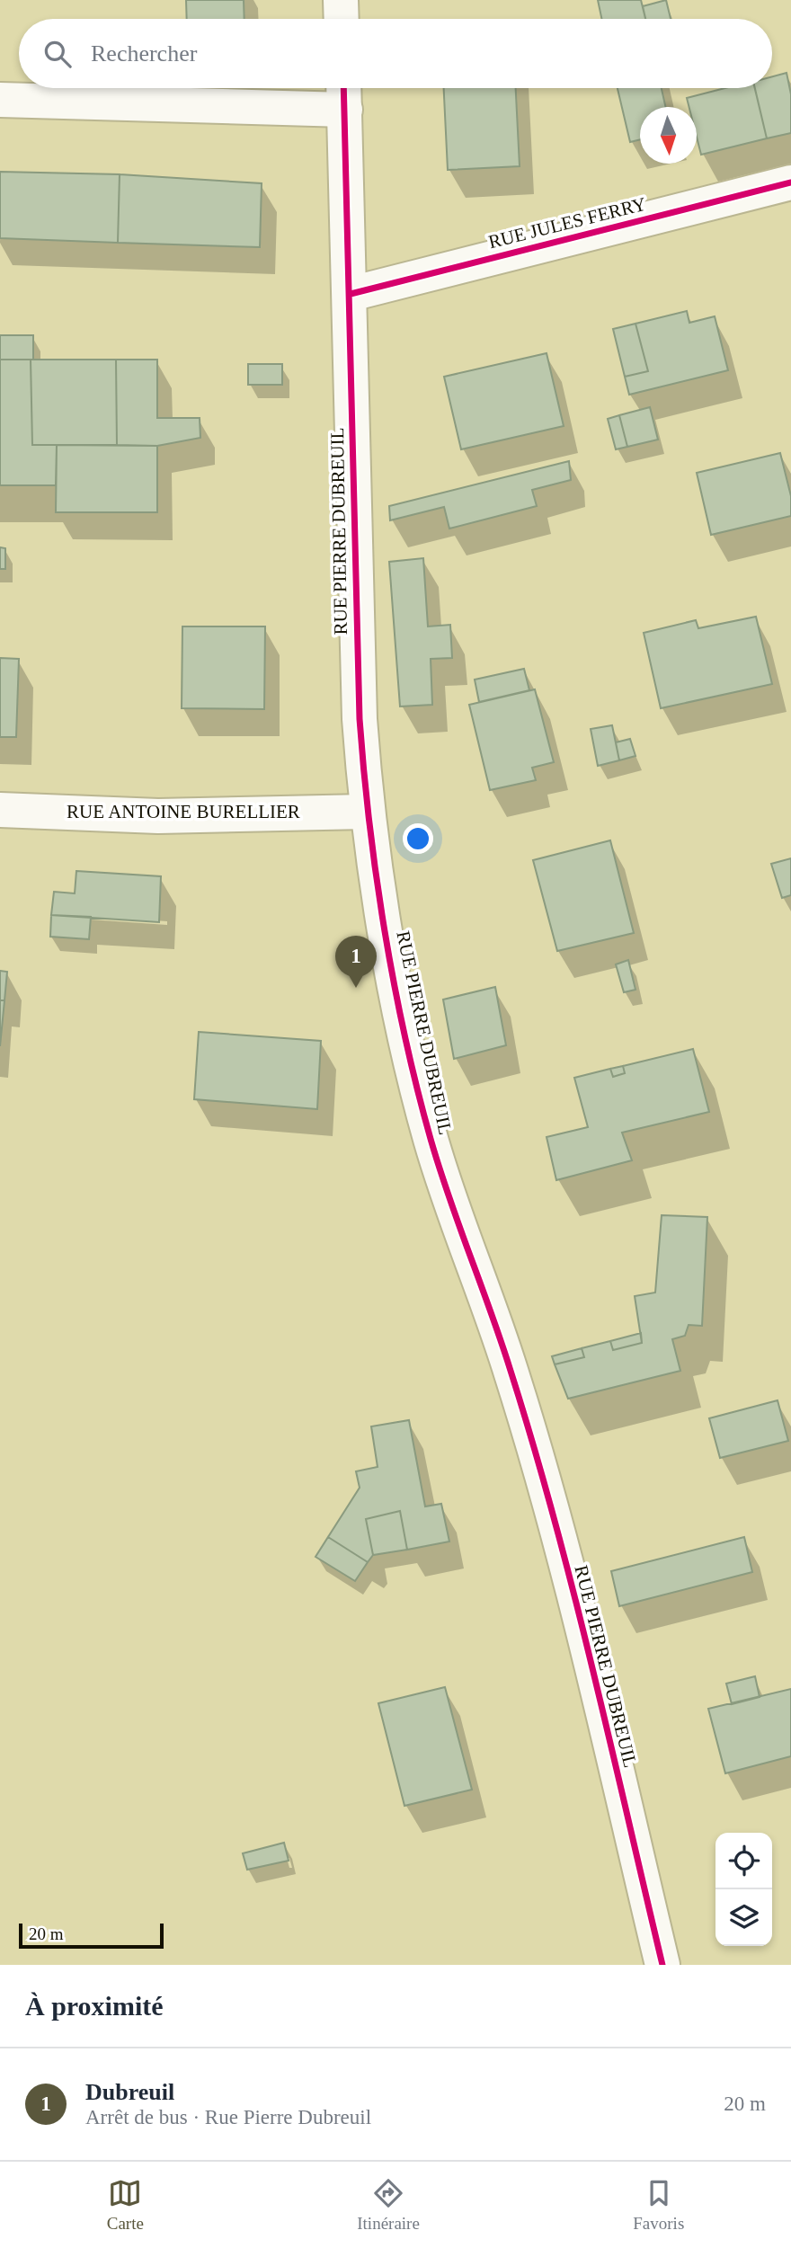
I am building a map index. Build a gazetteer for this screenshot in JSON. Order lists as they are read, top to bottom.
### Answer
{
  "streets": {
    "street": ["RUE JULES FERRY", "RUE PIERRE DUBREUIL", "RUE ANTOINE BURELLIER"]
  },
  "crossings": [
    ["RUE JULES FERRY", "RUE PIERRE DUBREUIL"],
    ["RUE PIERRE DUBREUIL", "RUE ANTOINE BURELLIER"]
  ],
  "scale_bar": "20 m",
  "north": "bottom",
  "page": {
    "search": "Rechercher",
    "pins": "1",
    "scale": "20 m",
    "heading": "À proximité",
    "list": [
      {
        "mark": "1",
        "name": "Dubreuil",
        "note": "Arrêt de bus · Rue Pierre Dubreuil",
        "value": "20 m"
      }
    ],
    "nav": ["Carte", "Itinéraire", "Favoris"]
  }
}
